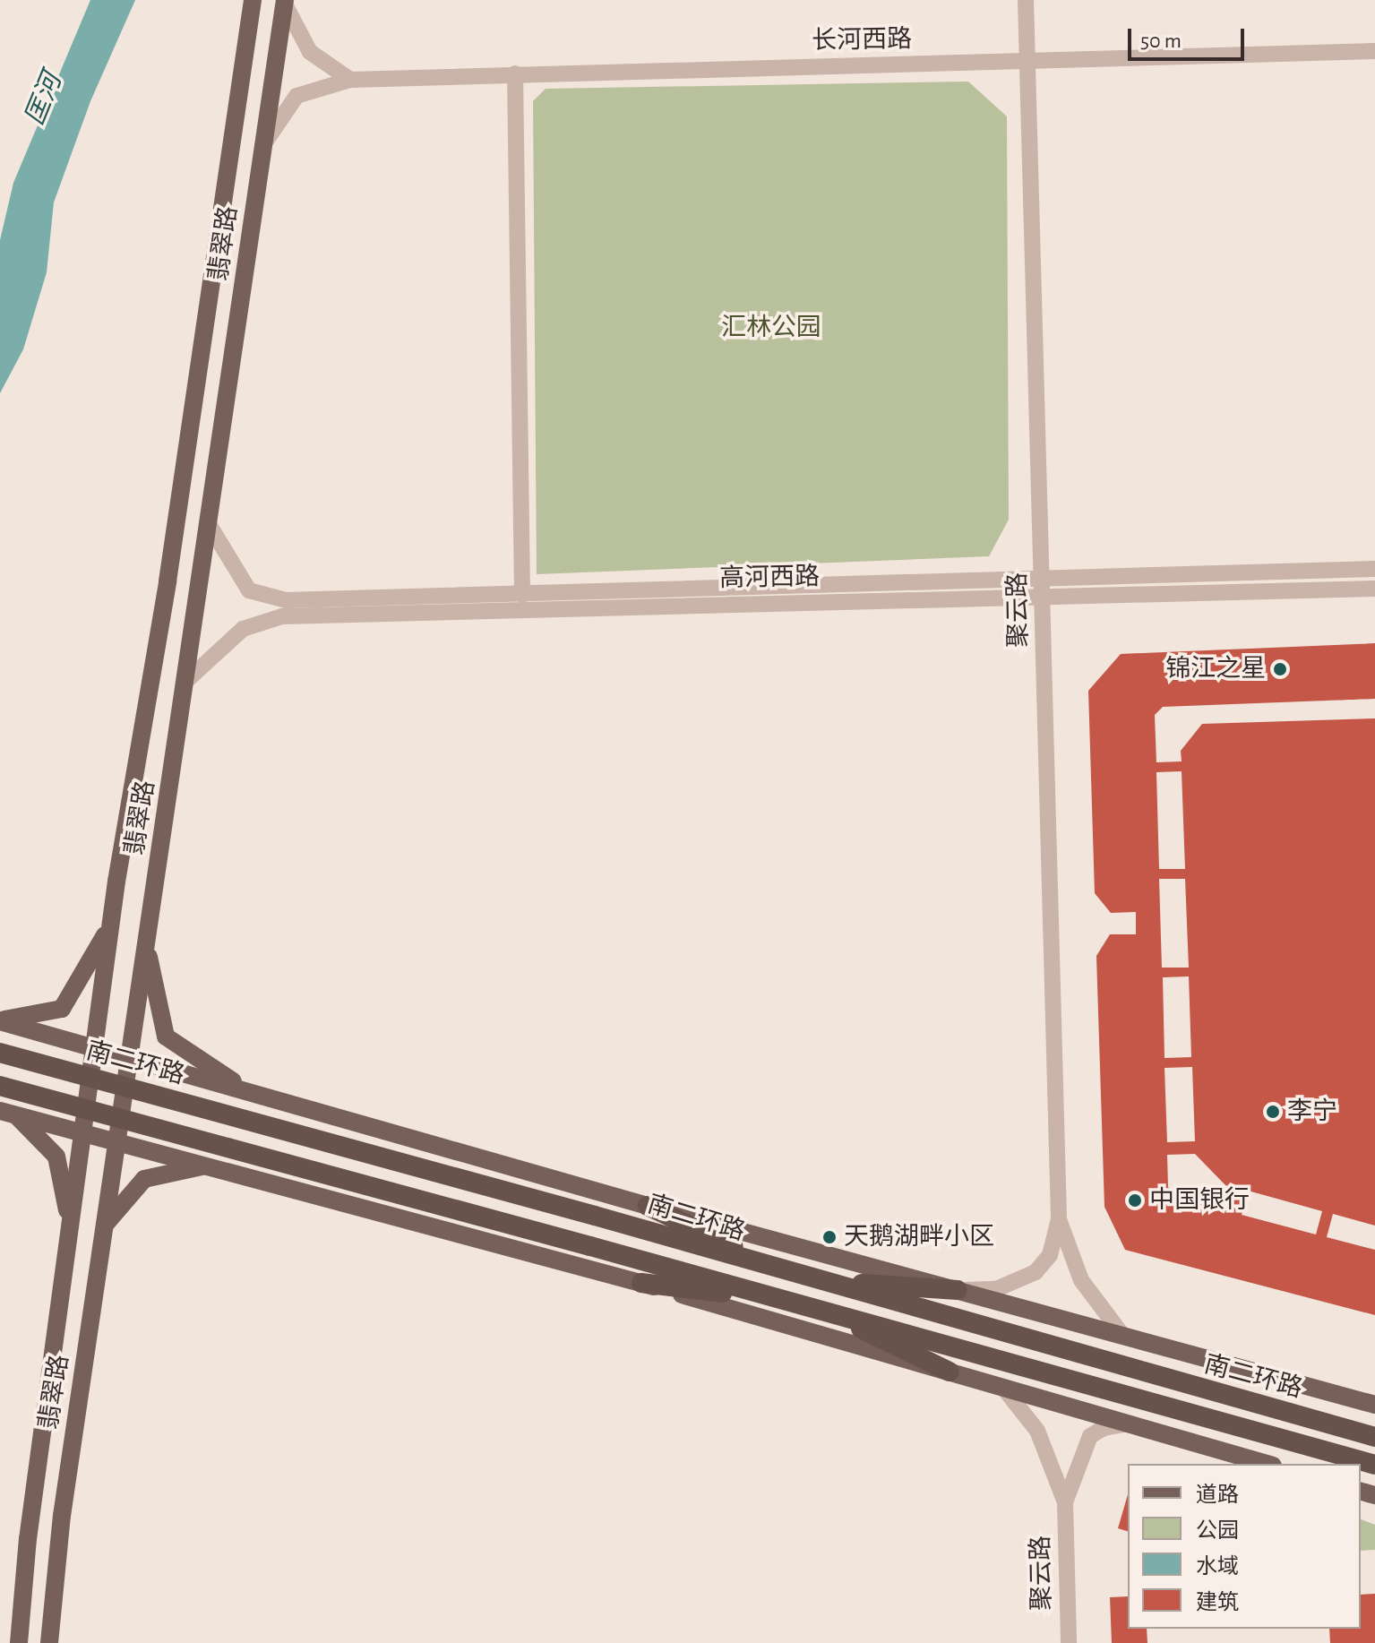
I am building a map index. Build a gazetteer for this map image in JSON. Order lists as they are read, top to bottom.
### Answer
{
  "streets": {
    "highway": ["南二环路"],
    "main road": ["翡翠路"],
    "street": ["长河西路", "高河西路", "聚云路"]
  },
  "crossings": [
    ["长河西路", "翡翠路"],
    ["长河西路", "聚云路"],
    ["翡翠路", "高河西路"],
    ["高河西路", "聚云路"]
  ],
  "water": ["匡河"],
  "parks": ["汇林公园"],
  "places": [
    "锦江之星",
    "李宁",
    "中国银行",
    "天鹅湖畔小区"
  ],
  "legend": [
    "道路",
    "公园",
    "水域",
    "建筑"
  ],
  "scale_bar": "50 m"
}
